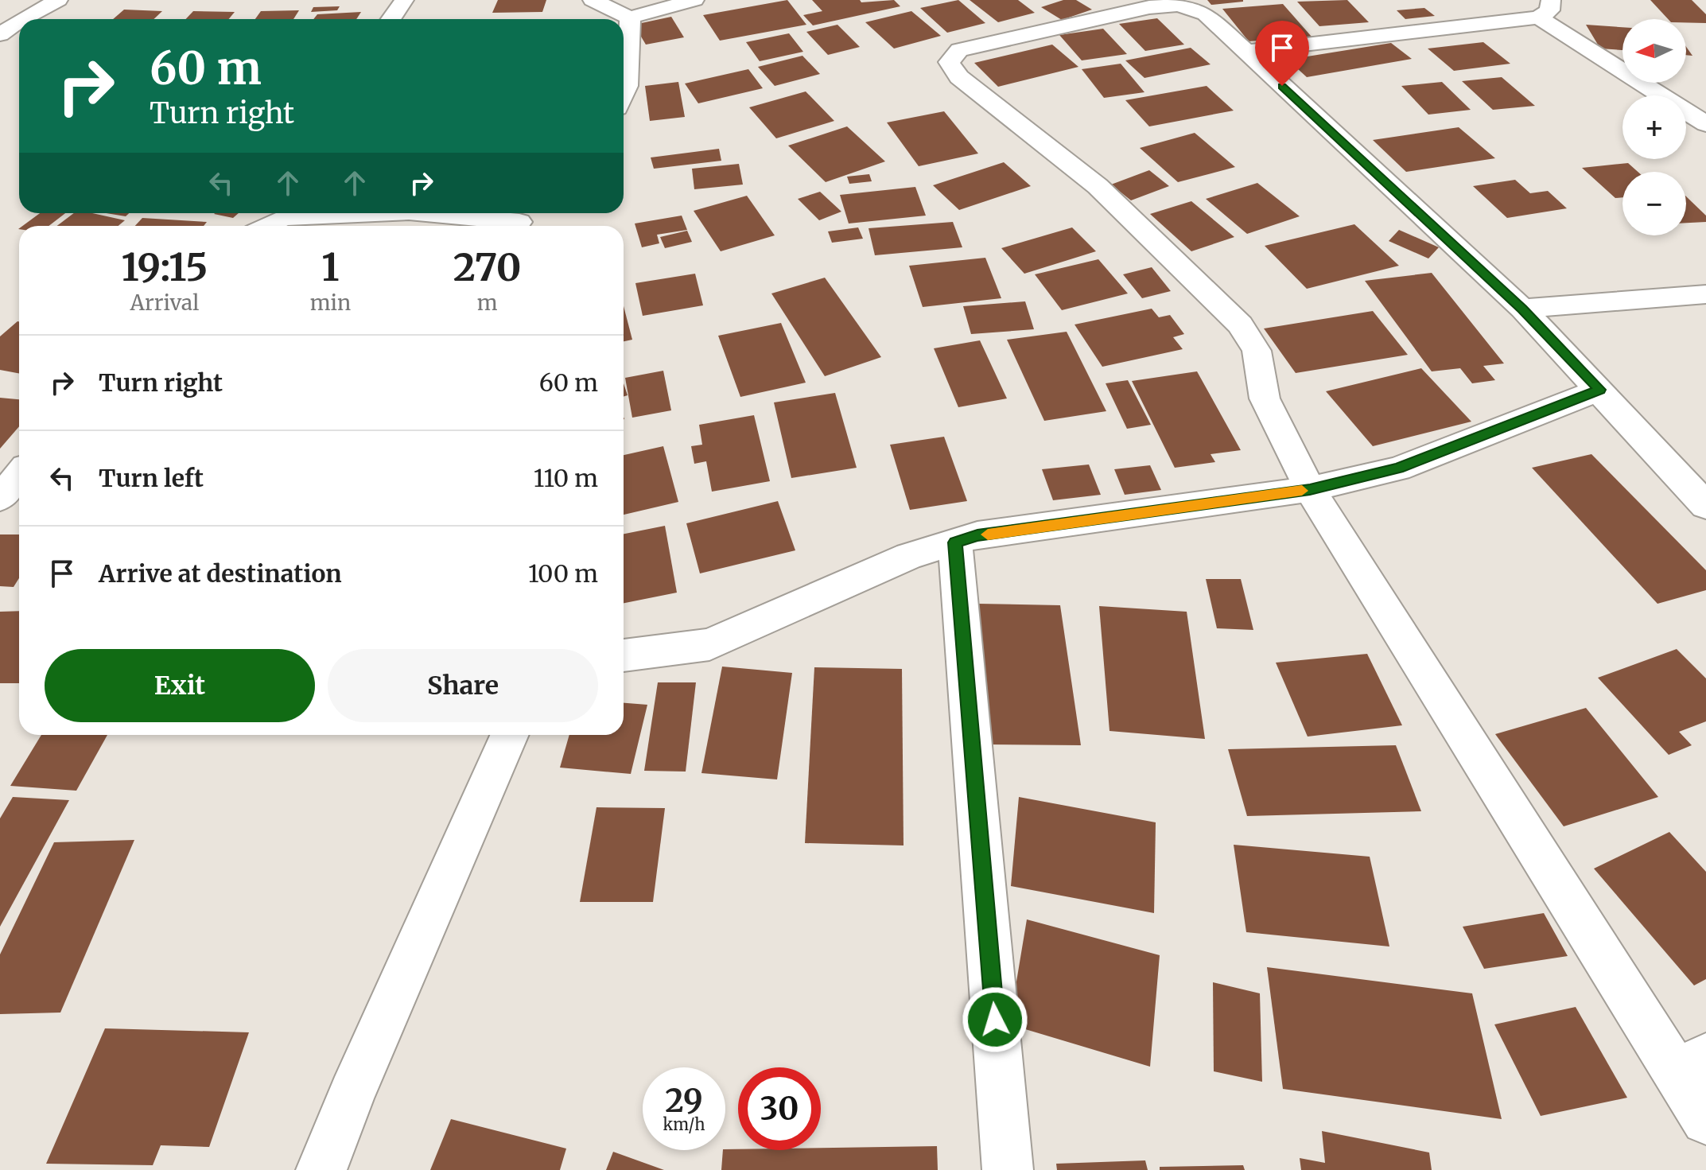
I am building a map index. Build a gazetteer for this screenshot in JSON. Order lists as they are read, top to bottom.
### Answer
{
  "north": "left",
  "page": {
    "map_buttons": ["+", "−"],
    "turn": ["60 m", "Turn right"],
    "eta": [
      "19:15",
      "Arrival",
      "1",
      "min",
      "270",
      "m"
    ],
    "list": [
      {
        "name": "Turn right",
        "value": "60 m"
      },
      {
        "name": "Turn left",
        "value": "110 m"
      },
      {
        "name": "Arrive at destination",
        "value": "100 m"
      }
    ],
    "buttons": ["Exit", "Share"],
    "speed": "29 km/h",
    "limit": "30"
  }
}
